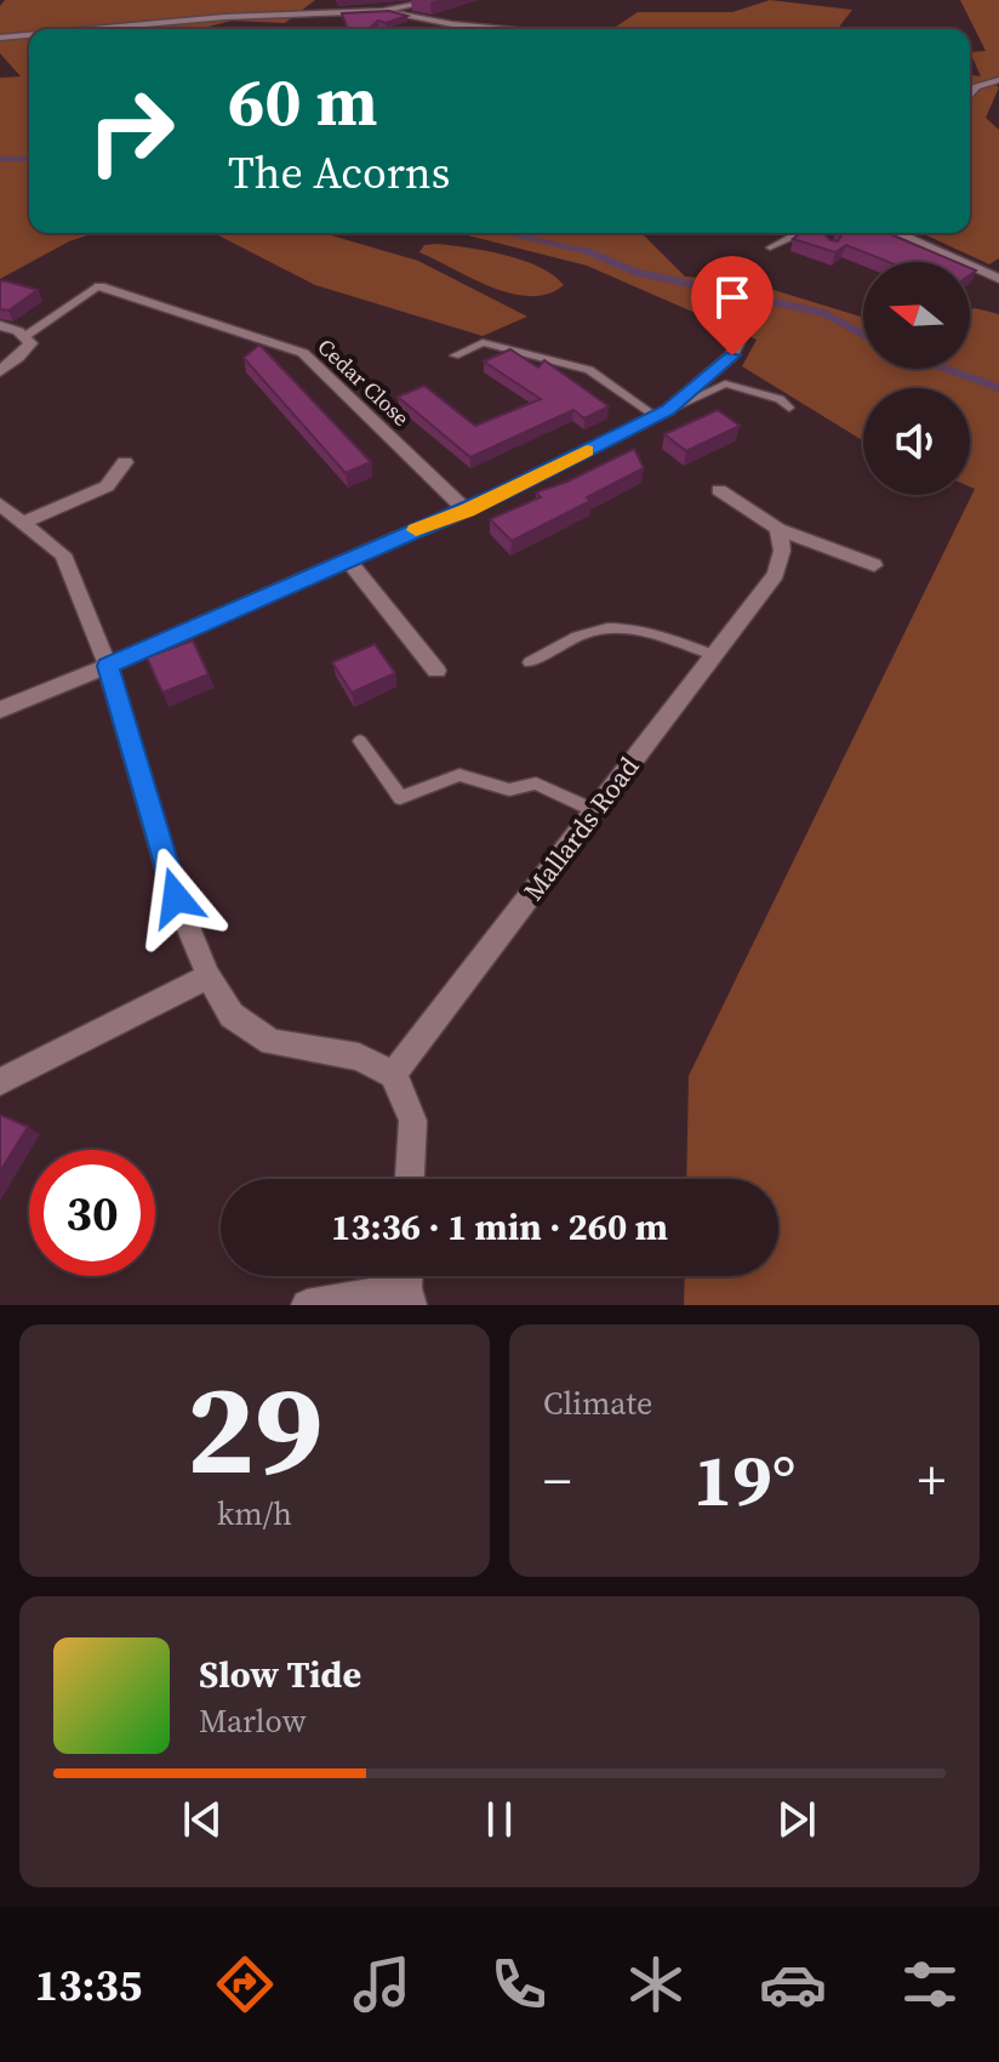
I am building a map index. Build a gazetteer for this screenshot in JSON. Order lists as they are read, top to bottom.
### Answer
{
  "streets": {
    "street": ["Cedar Close", "Mallards Road"]
  },
  "north": "left",
  "page": {
    "turn": ["60 m", "The Acorns"],
    "limit": "30",
    "trip": "13:36 · 1 min · 260 m",
    "tile": [
      ["29", "km/h"],
      "Climate"
    ],
    "heat": ["−", "19°", "+"],
    "song": ["Slow Tide", "Marlow"],
    "tabs": "13:35"
  }
}
